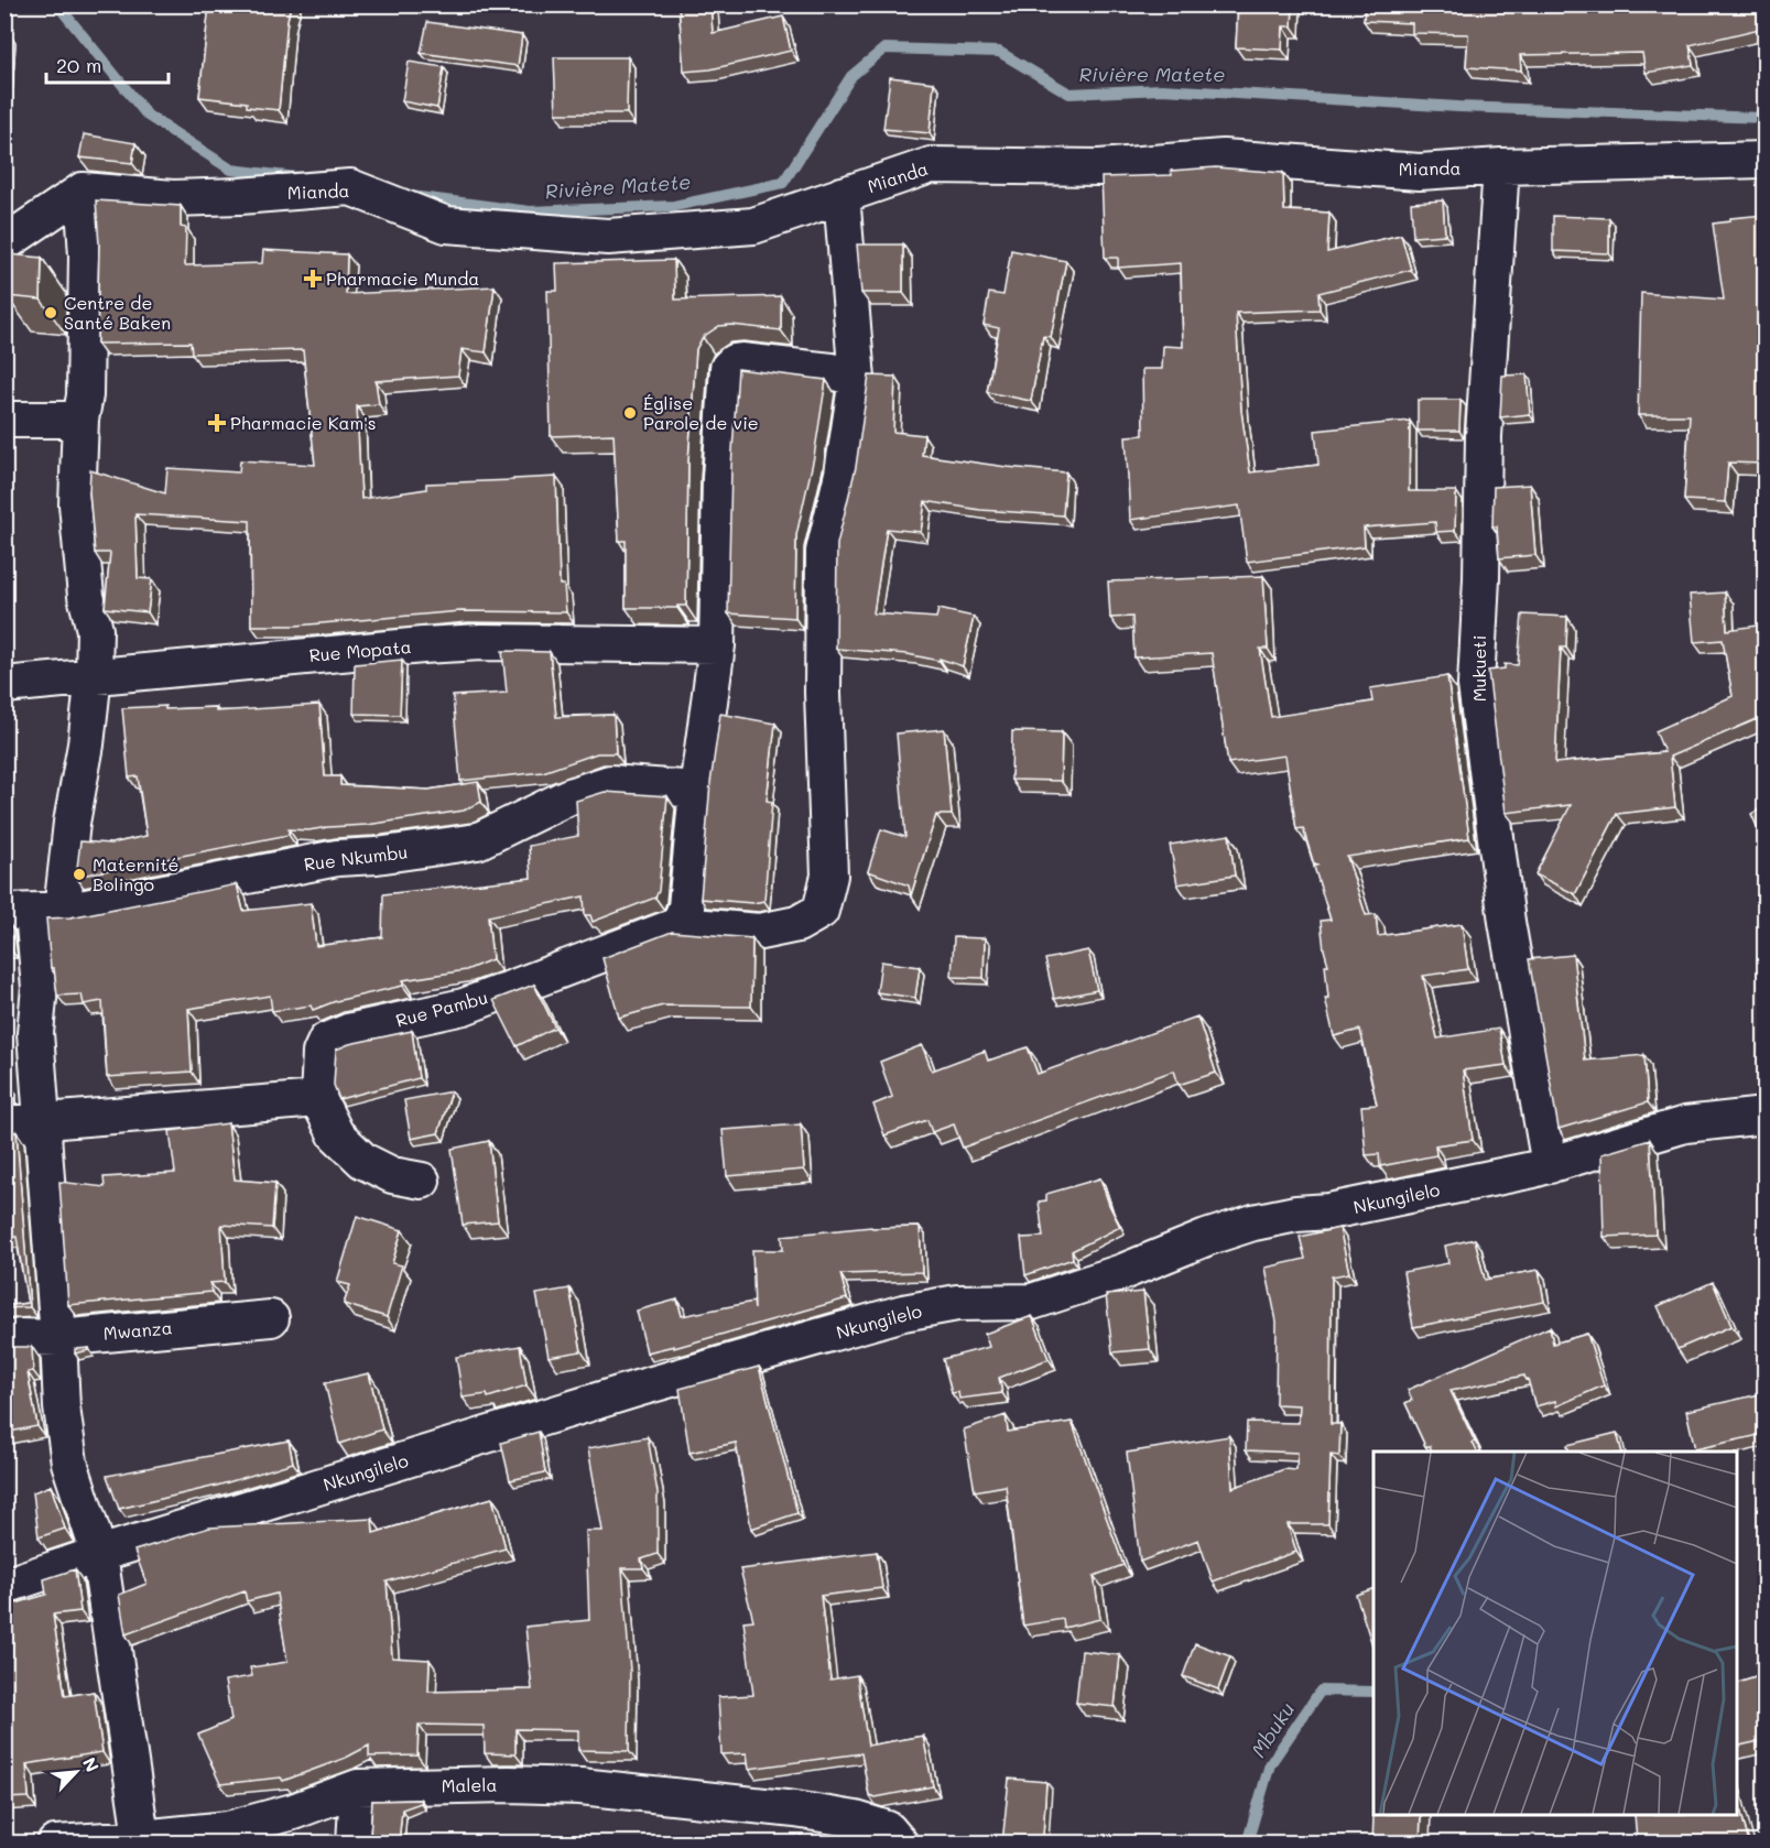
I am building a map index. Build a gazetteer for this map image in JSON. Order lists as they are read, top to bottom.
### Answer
{
  "streets": {
    "street": [
      "Mianda",
      "Rue Mopata",
      "Mukueti",
      "Rue Nkumbu",
      "Rue Pambu",
      "Nkungilelo",
      "Mwanza",
      "Malela"
    ]
  },
  "crossings": [
    ["Mianda", "Mukueti"],
    ["Mukueti", "Nkungilelo"]
  ],
  "water": ["Rivière Matete", "Mbuku"],
  "places": {
    "health": ["Pharmacie Munda", "Pharmacie Kam's"],
    "other": ["Centre de Santé Baken", "Église Parole de vie", "Maternité Bolingo"]
  },
  "scale_bar": "20 m",
  "north": "top right"
}
